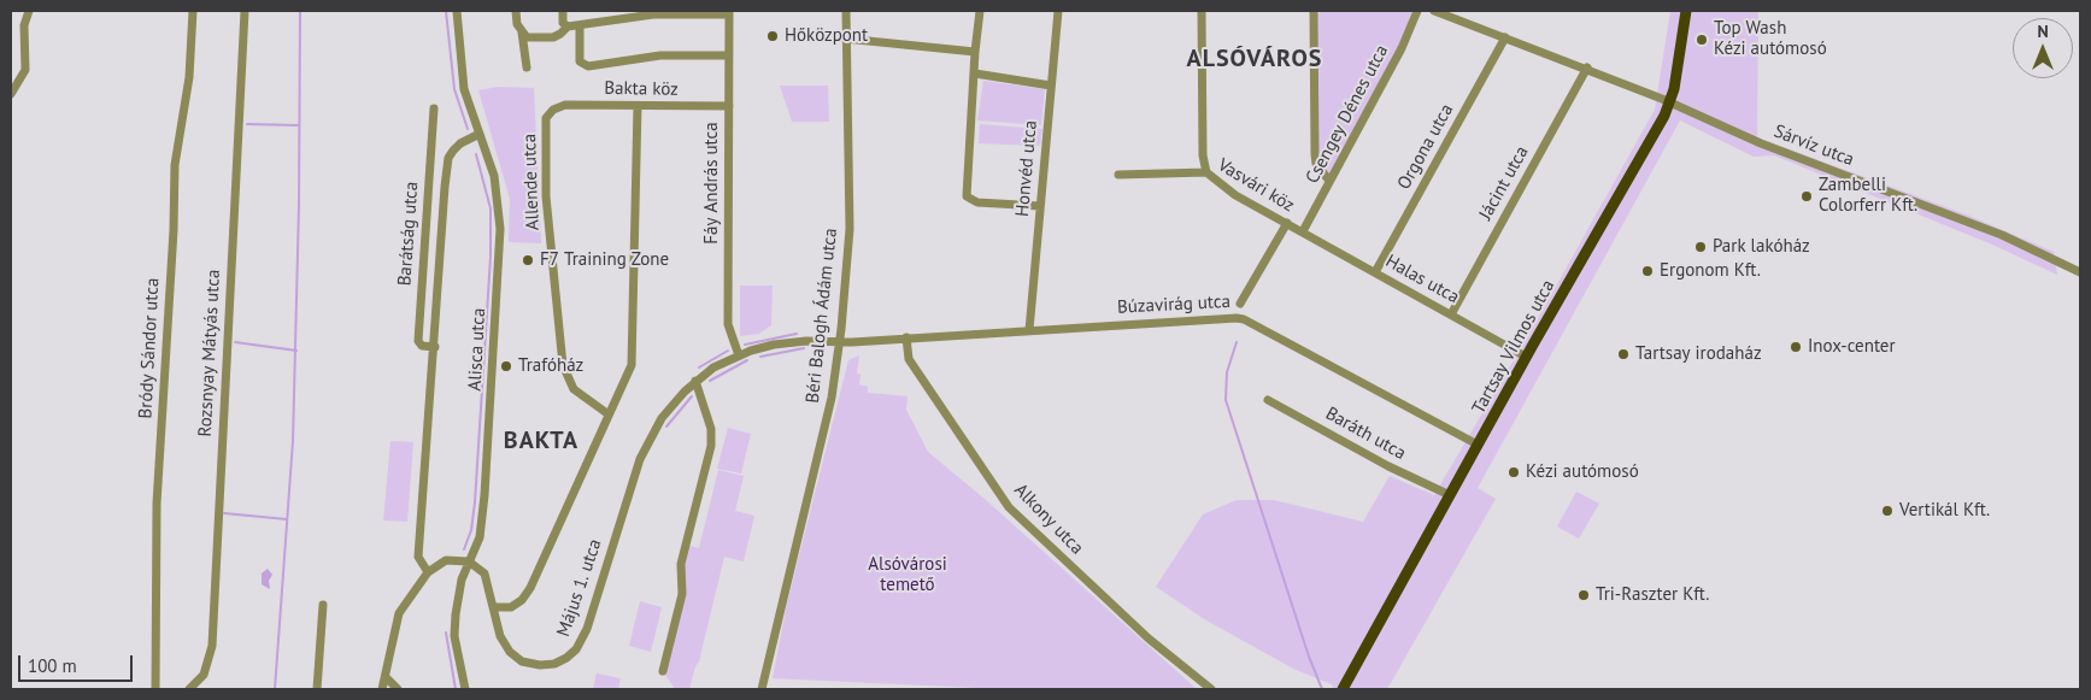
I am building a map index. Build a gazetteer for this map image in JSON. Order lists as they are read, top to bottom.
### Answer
{
  "streets": {
    "main road": ["Tartsay Vilmos utca"],
    "street": [
      "Bakta köz",
      "Csengey Dénes utca",
      "Sárvíz utca",
      "Orgona utca",
      "Honvéd utca",
      "Allende utca",
      "Fáy András utca",
      "Jácint utca",
      "Vasvári köz",
      "Barátság utca",
      "Halas utca",
      "Búzavirág utca",
      "Béri Balogh Ádám utca",
      "Bródy Sándor utca",
      "Alisca utca",
      "Rozsnyay Mátyás utca",
      "Baráth utca",
      "Alkony utca",
      "Május 1. utca"
    ]
  },
  "crossings": [
    ["Bakta köz", "Allende utca"],
    ["Bakta köz", "Fáy András utca"],
    ["Csengey Dénes utca", "Vasvári köz"],
    ["Csengey Dénes utca", "Halas utca"],
    ["Sárvíz utca", "Orgona utca"],
    ["Sárvíz utca", "Jácint utca"],
    ["Sárvíz utca", "Tartsay Vilmos utca"],
    ["Orgona utca", "Halas utca"],
    ["Honvéd utca", "Búzavirág utca"],
    ["Fáy András utca", "Május 1. utca"],
    ["Jácint utca", "Halas utca"],
    ["Vasvári köz", "Halas utca"],
    ["Barátság utca", "Alisca utca"],
    ["Halas utca", "Tartsay Vilmos utca"],
    ["Búzavirág utca", "Béri Balogh Ádám utca"],
    ["Búzavirág utca", "Tartsay Vilmos utca"],
    ["Búzavirág utca", "Alkony utca"],
    ["Búzavirág utca", "Május 1. utca"],
    ["Béri Balogh Ádám utca", "Május 1. utca"],
    ["Tartsay Vilmos utca", "Baráth utca"],
    ["Alisca utca", "Május 1. utca"]
  ],
  "districts": ["ALSÓVÁROS", "BAKTA"],
  "parks": ["Alsóvárosi temető"],
  "places": [
    "Hőközpont",
    "Top Wash Kézi autómosó",
    "Zambelli Colorferr Kft.",
    "Park lakóház",
    "F7 Training Zone",
    "Ergonom Kft.",
    "Inox-center",
    "Tartsay irodaház",
    "Trafóház",
    "Kézi autómosó",
    "Vertikál Kft.",
    "Tri-Raszter Kft."
  ],
  "scale_bar": "100 m",
  "north": "top"
}
